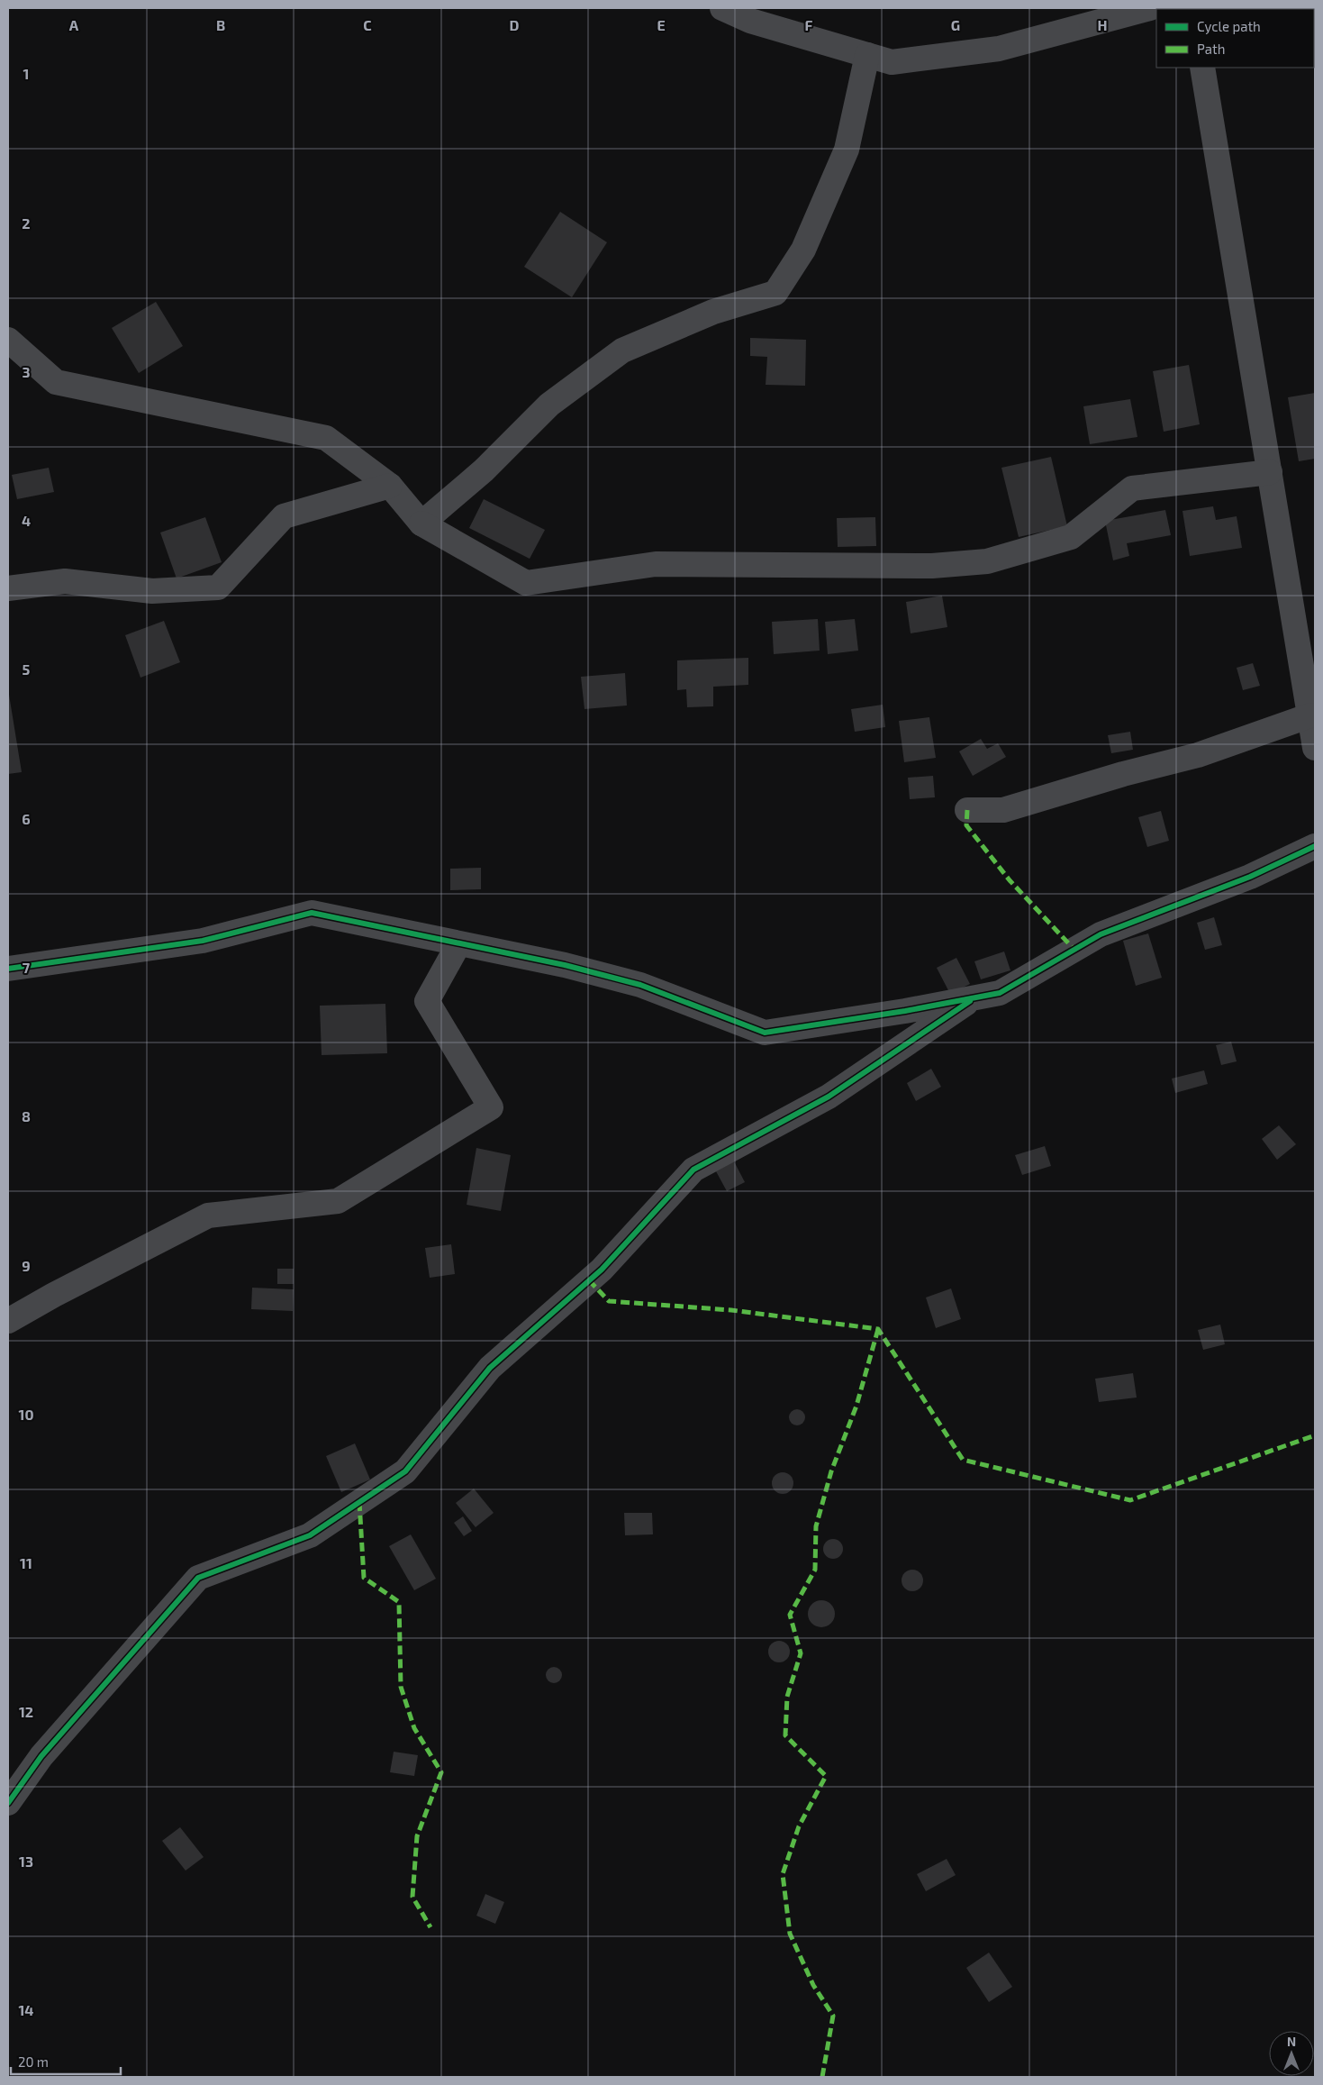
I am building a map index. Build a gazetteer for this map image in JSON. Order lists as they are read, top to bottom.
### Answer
{
  "legend": ["Cycle path", "Path"],
  "scale_bar": "20 m",
  "north": "top",
  "grid": {
    "columns": [
      "A",
      "B",
      "C",
      "D",
      "E",
      "F",
      "G",
      "H"
    ],
    "rows": [
      "1",
      "2",
      "3",
      "4",
      "5",
      "6",
      "7",
      "8",
      "9",
      "10",
      "11",
      "12",
      "13",
      "14"
    ]
  }
}
